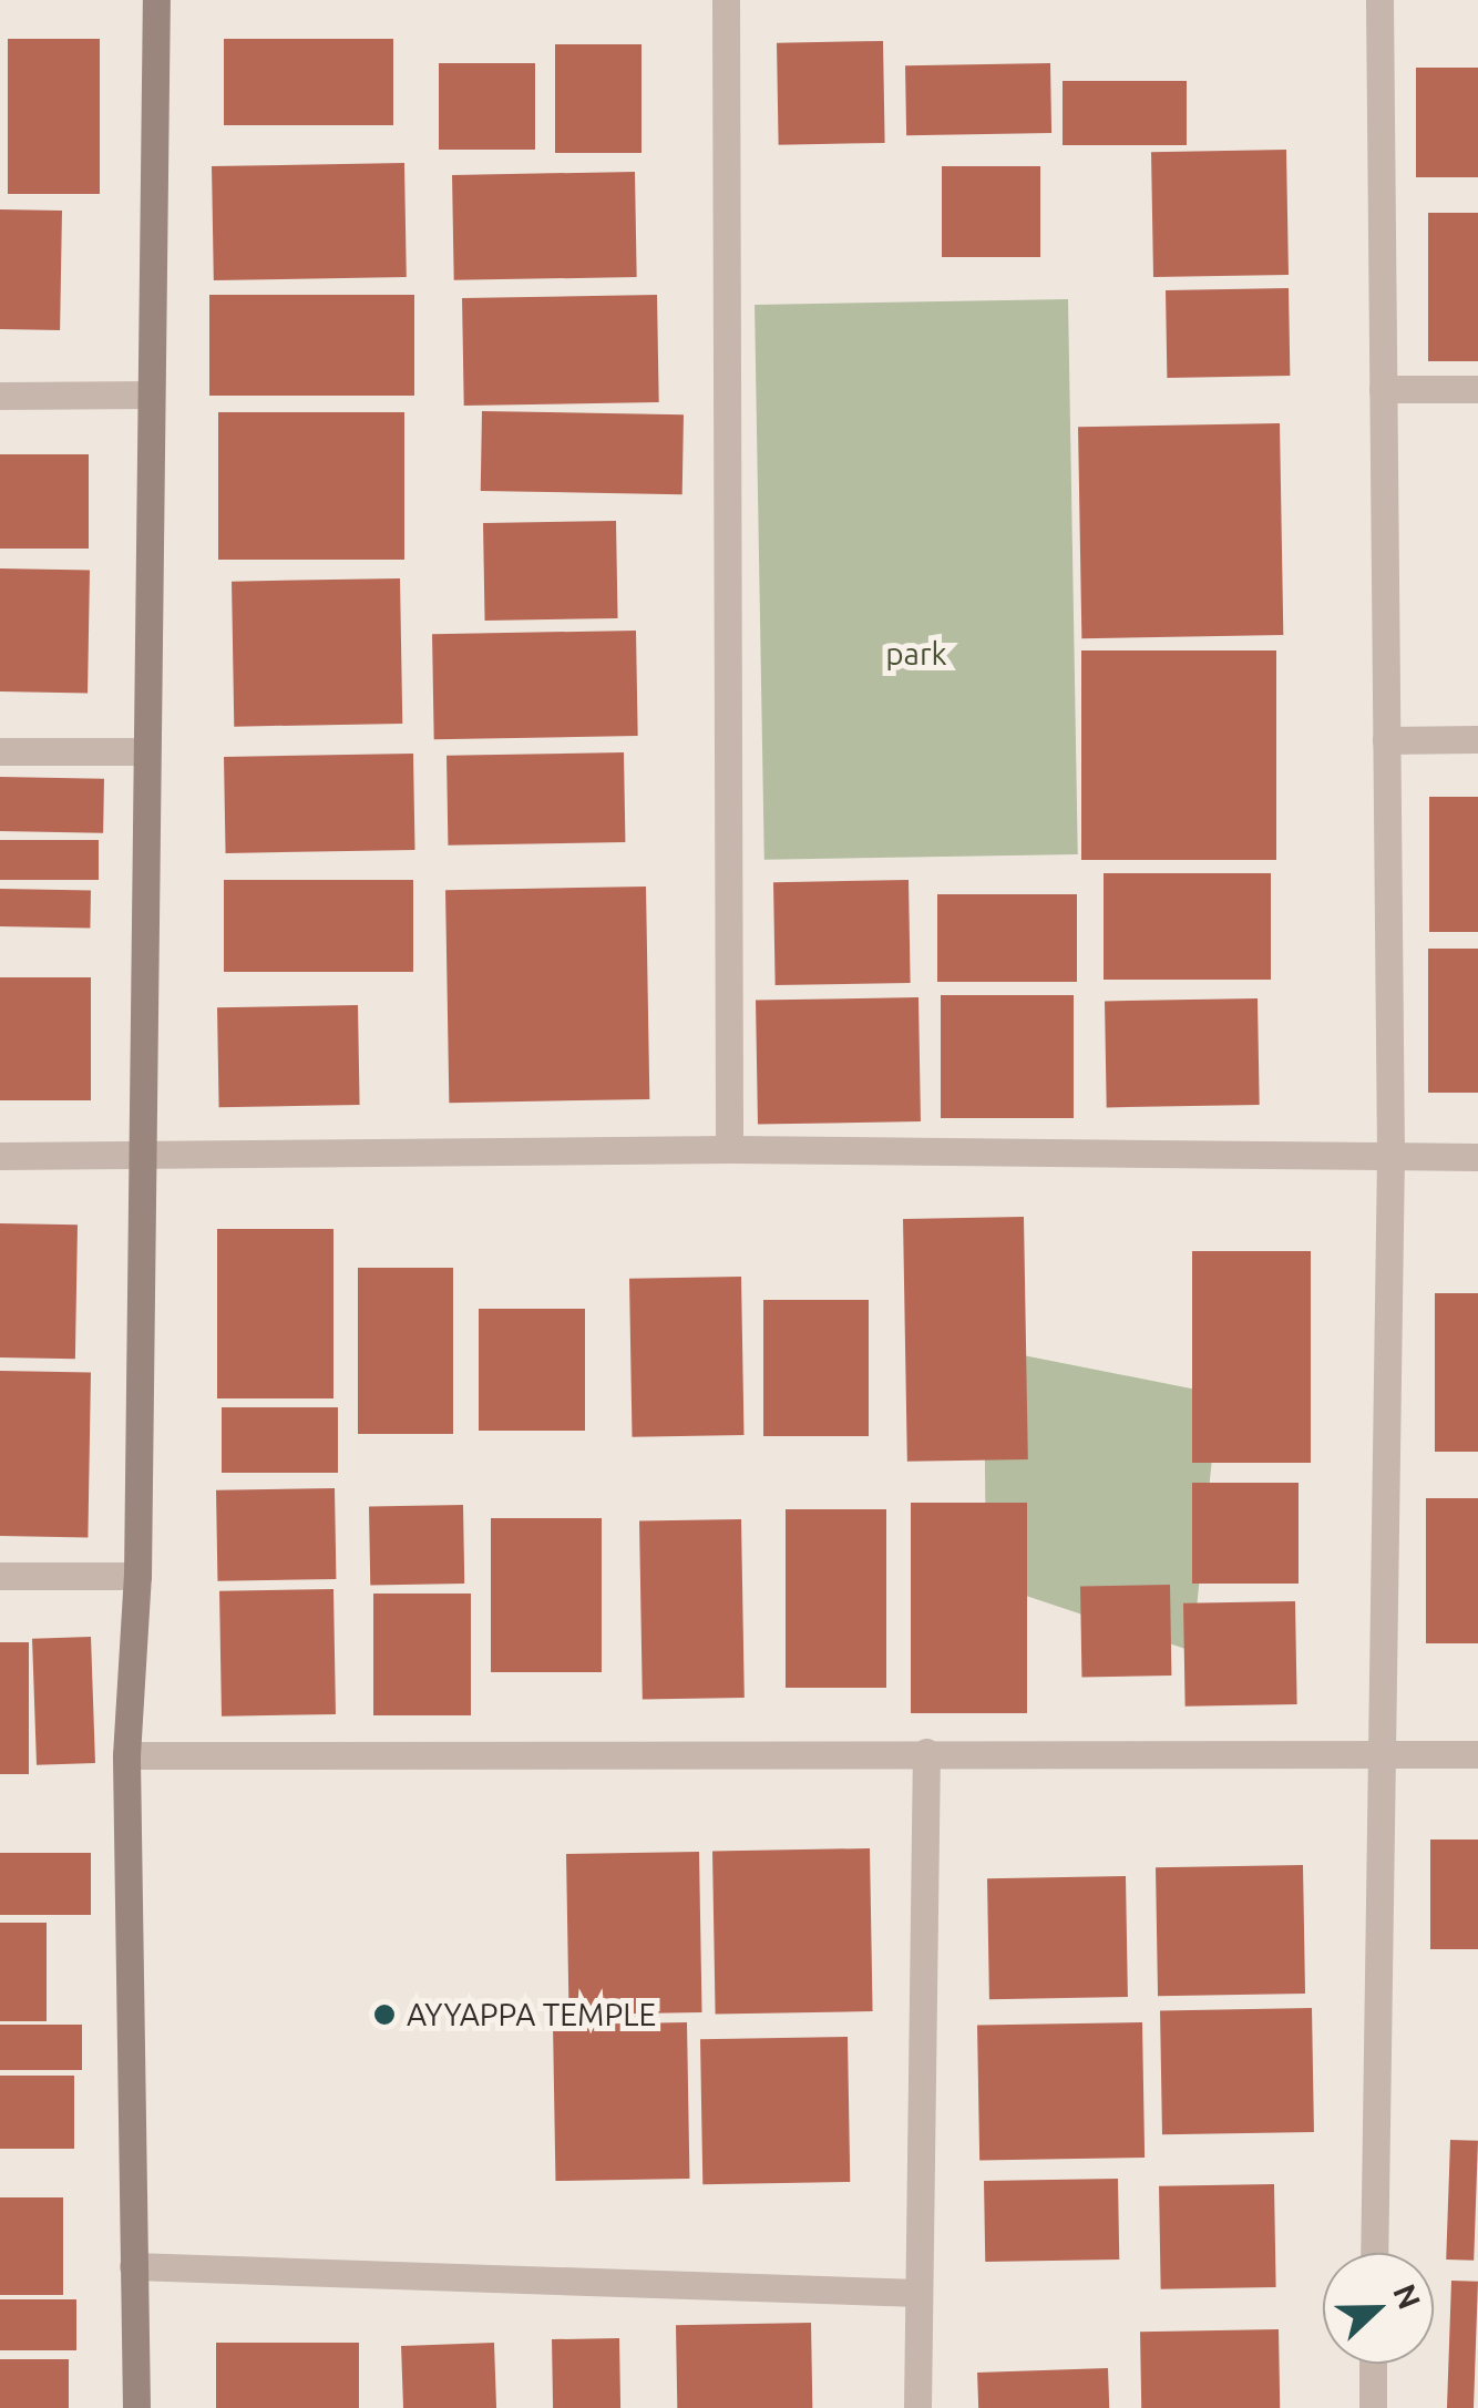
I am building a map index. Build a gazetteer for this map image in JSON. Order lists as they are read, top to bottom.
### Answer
{
  "parks": ["park"],
  "places": ["AYYAPPA TEMPLE"],
  "north": "right"
}
